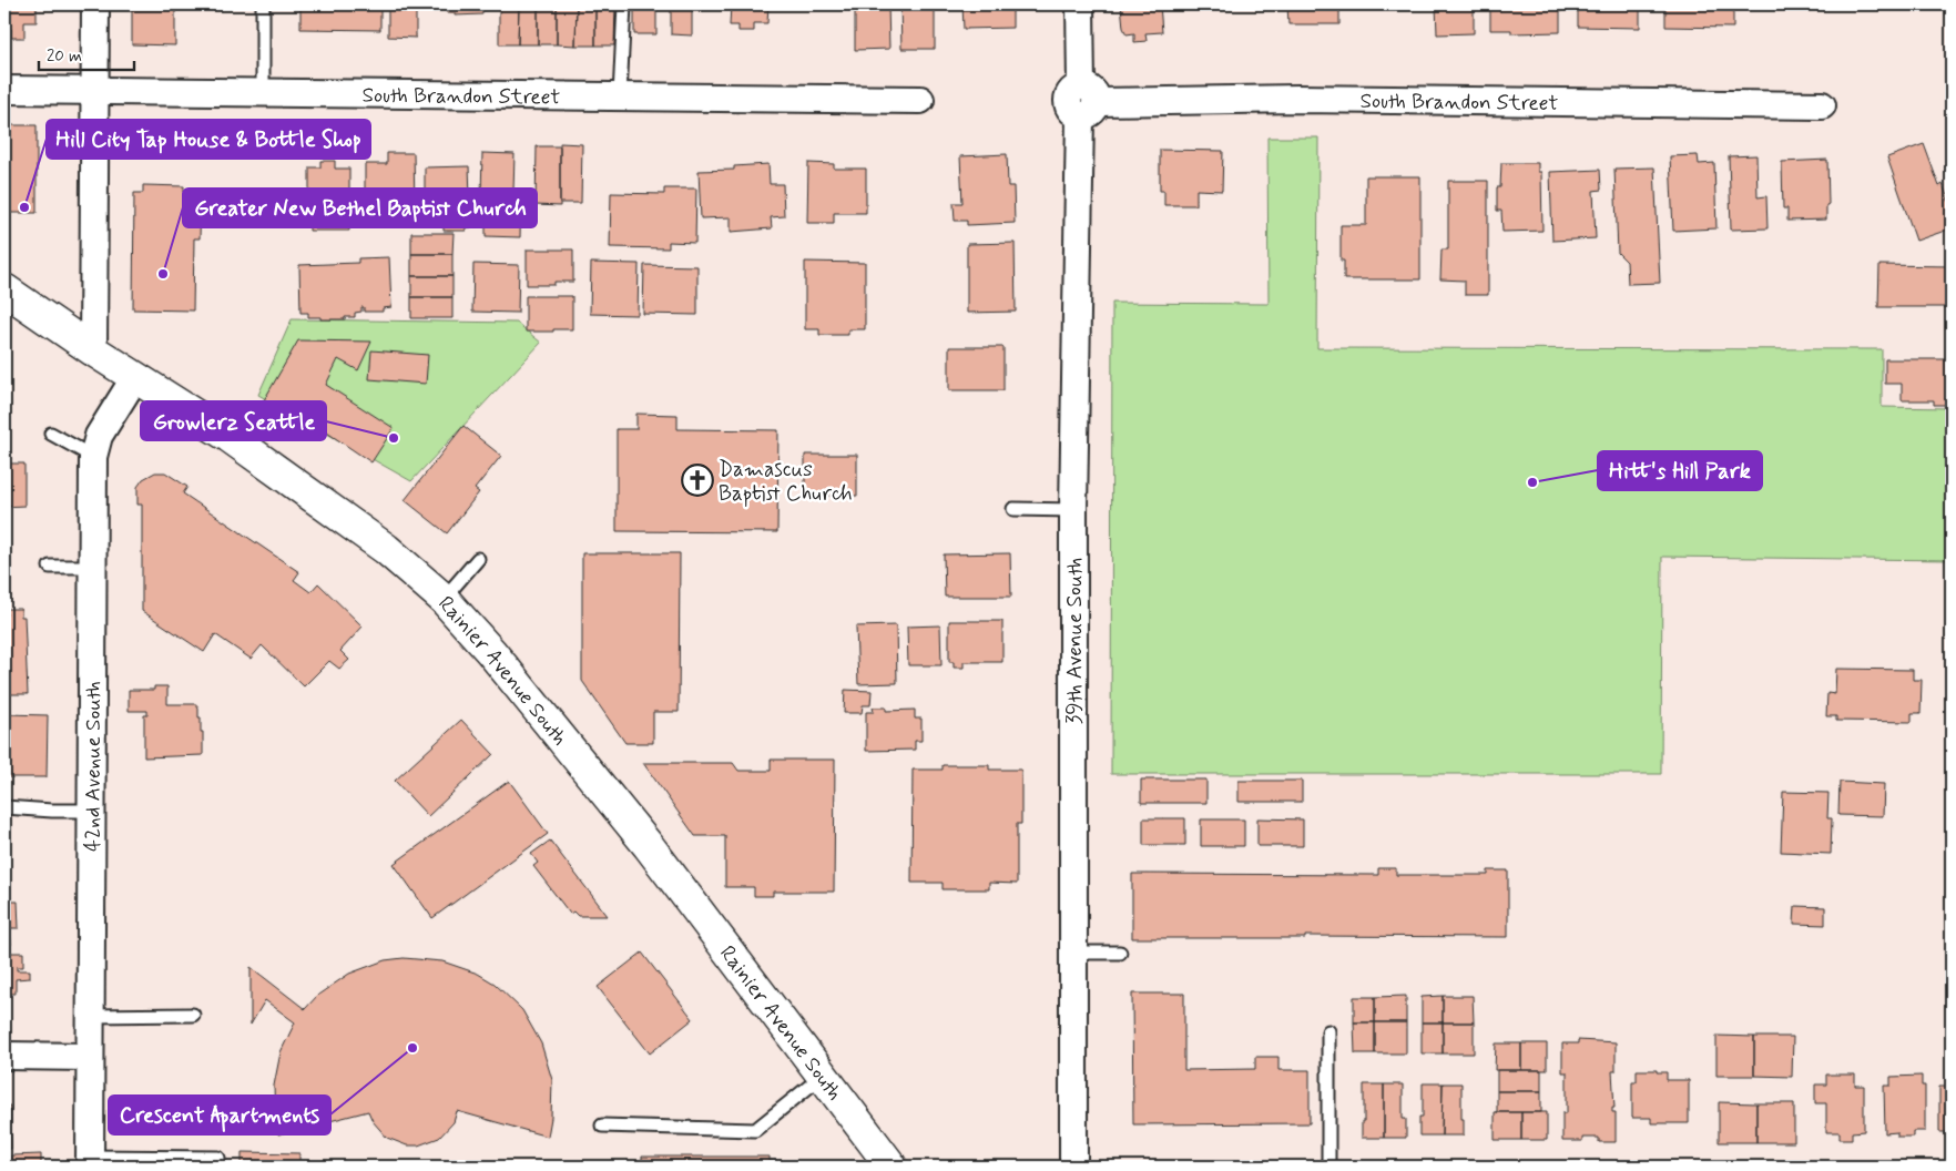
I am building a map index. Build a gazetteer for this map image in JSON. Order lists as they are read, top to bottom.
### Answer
{
  "streets": {
    "main road": ["Rainier Avenue South"],
    "street": ["South Brandon Street", "39th Avenue South", "42nd Avenue South"]
  },
  "crossings": [
    ["South Brandon Street", "39th Avenue South"],
    ["Rainier Avenue South", "42nd Avenue South"]
  ],
  "places": {
    "other": [
      "Hill City Tap House & Bottle Shop",
      "Greater New Bethel Baptist Church",
      "Growlerz Seattle",
      "Hitt's Hill Park",
      "Crescent Apartments"
    ],
    "church": ["Damascus Baptist Church"]
  },
  "scale_bar": "20 m"
}
